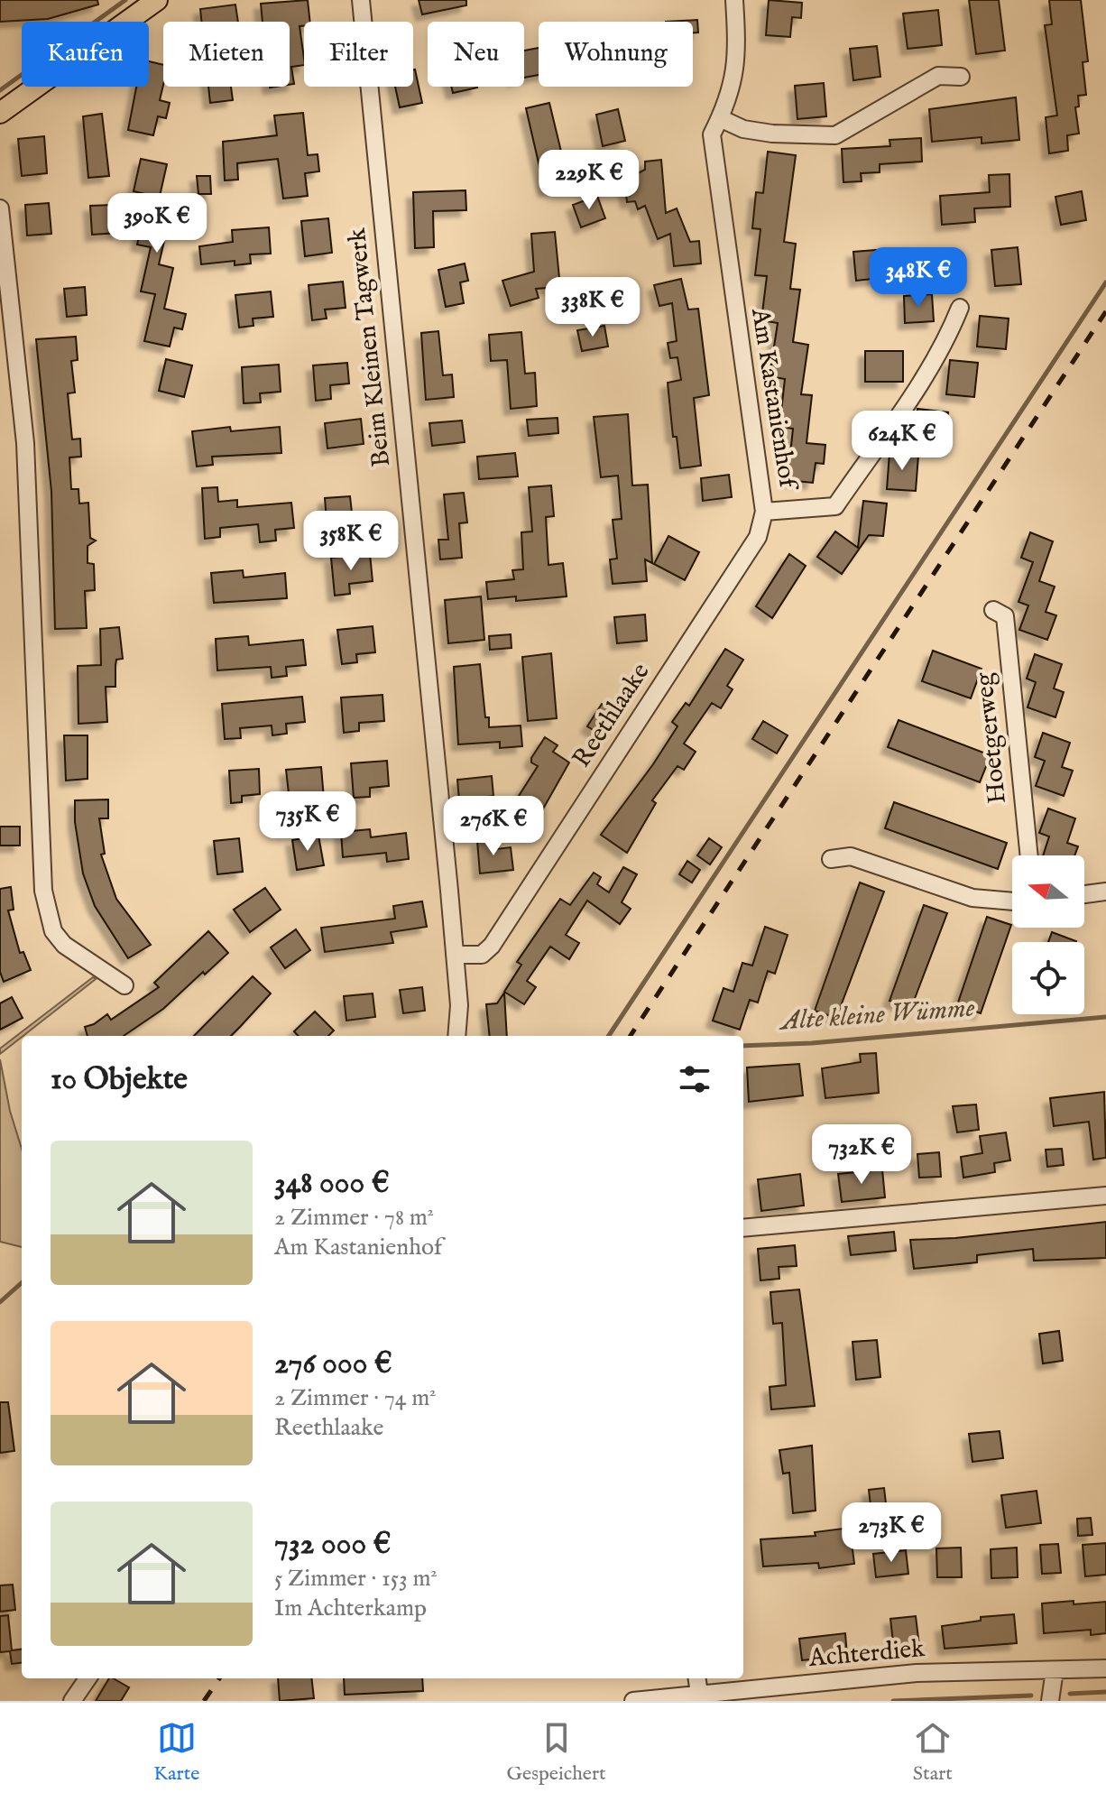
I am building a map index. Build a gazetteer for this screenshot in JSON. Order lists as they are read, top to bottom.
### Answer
{
  "streets": {
    "street": [
      "Beim Kleinen Tagwerk",
      "Am Kastanienhof",
      "Reethlaake",
      "Hoetgerweg",
      "Achterdiek"
    ]
  },
  "crossings": [
    ["Beim Kleinen Tagwerk", "Reethlaake"],
    ["Am Kastanienhof", "Reethlaake"]
  ],
  "water": ["Alte kleine Wümme"],
  "north": "left",
  "page": {
    "chip": [
      "Kaufen",
      "Mieten",
      "Filter",
      "Neu",
      "Wohnung"
    ],
    "price": [
      "229K €",
      "390K €",
      "348K €",
      "338K €",
      "624K €",
      "358K €",
      "735K €",
      "276K €",
      "732K €",
      "273K €"
    ],
    "heading": "10 Objekte",
    "list": [
      {
        "name": "348 000 €",
        "note": "2 Zimmer · 78 m² · Am Kastanienhof"
      },
      {
        "name": "276 000 €",
        "note": "2 Zimmer · 74 m² · Reethlaake"
      },
      {
        "name": "732 000 €",
        "note": "5 Zimmer · 153 m² · Im Achterkamp"
      }
    ],
    "tabs": ["Karte", "Gespeichert", "Start"]
  }
}
